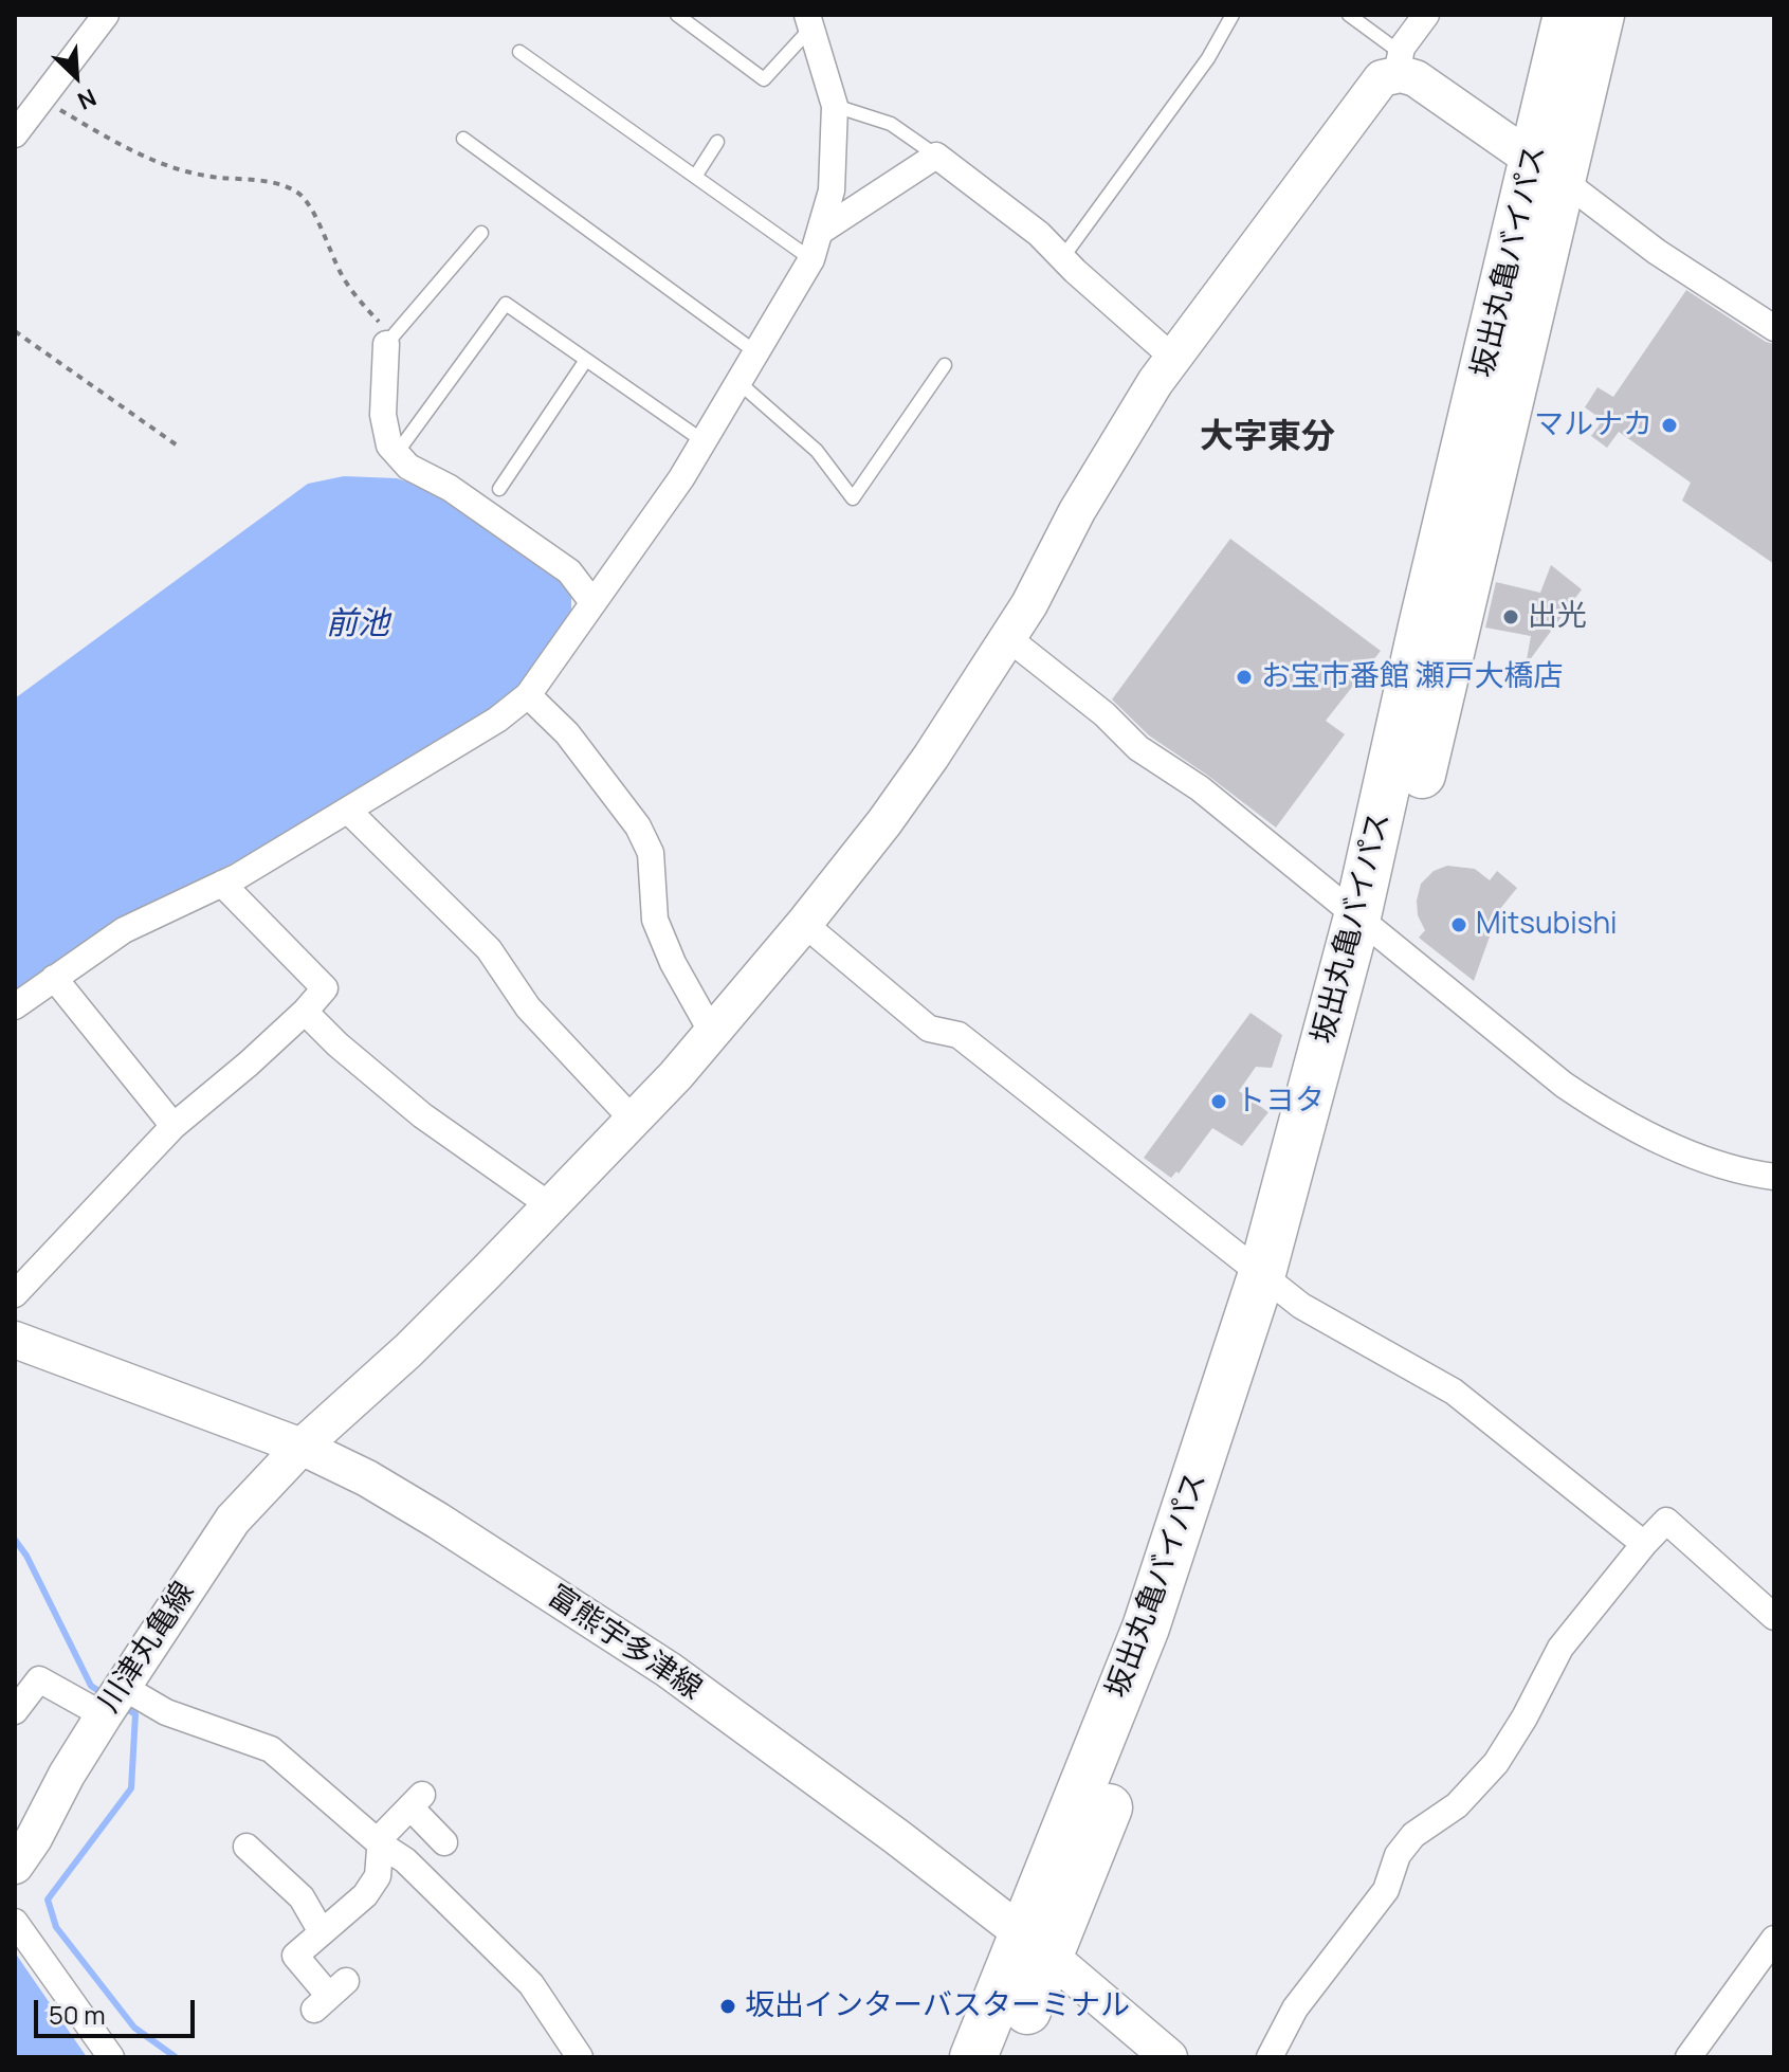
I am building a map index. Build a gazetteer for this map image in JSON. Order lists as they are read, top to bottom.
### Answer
{
  "streets": {
    "highway": ["坂出丸亀バイパス"],
    "street": ["富熊宇多津線", "川津丸亀線"]
  },
  "crossings": [
    ["坂出丸亀バイパス", "富熊宇多津線"],
    ["富熊宇多津線", "川津丸亀線"]
  ],
  "districts": ["大字東分"],
  "water": ["前池"],
  "places": [
    "マルナカ",
    "出光",
    "お宝市番館 瀬戸大橋店",
    "Mitsubishi",
    "トヨタ",
    "坂出インターバスターミナル"
  ],
  "scale_bar": "50 m",
  "north": "bottom right"
}
